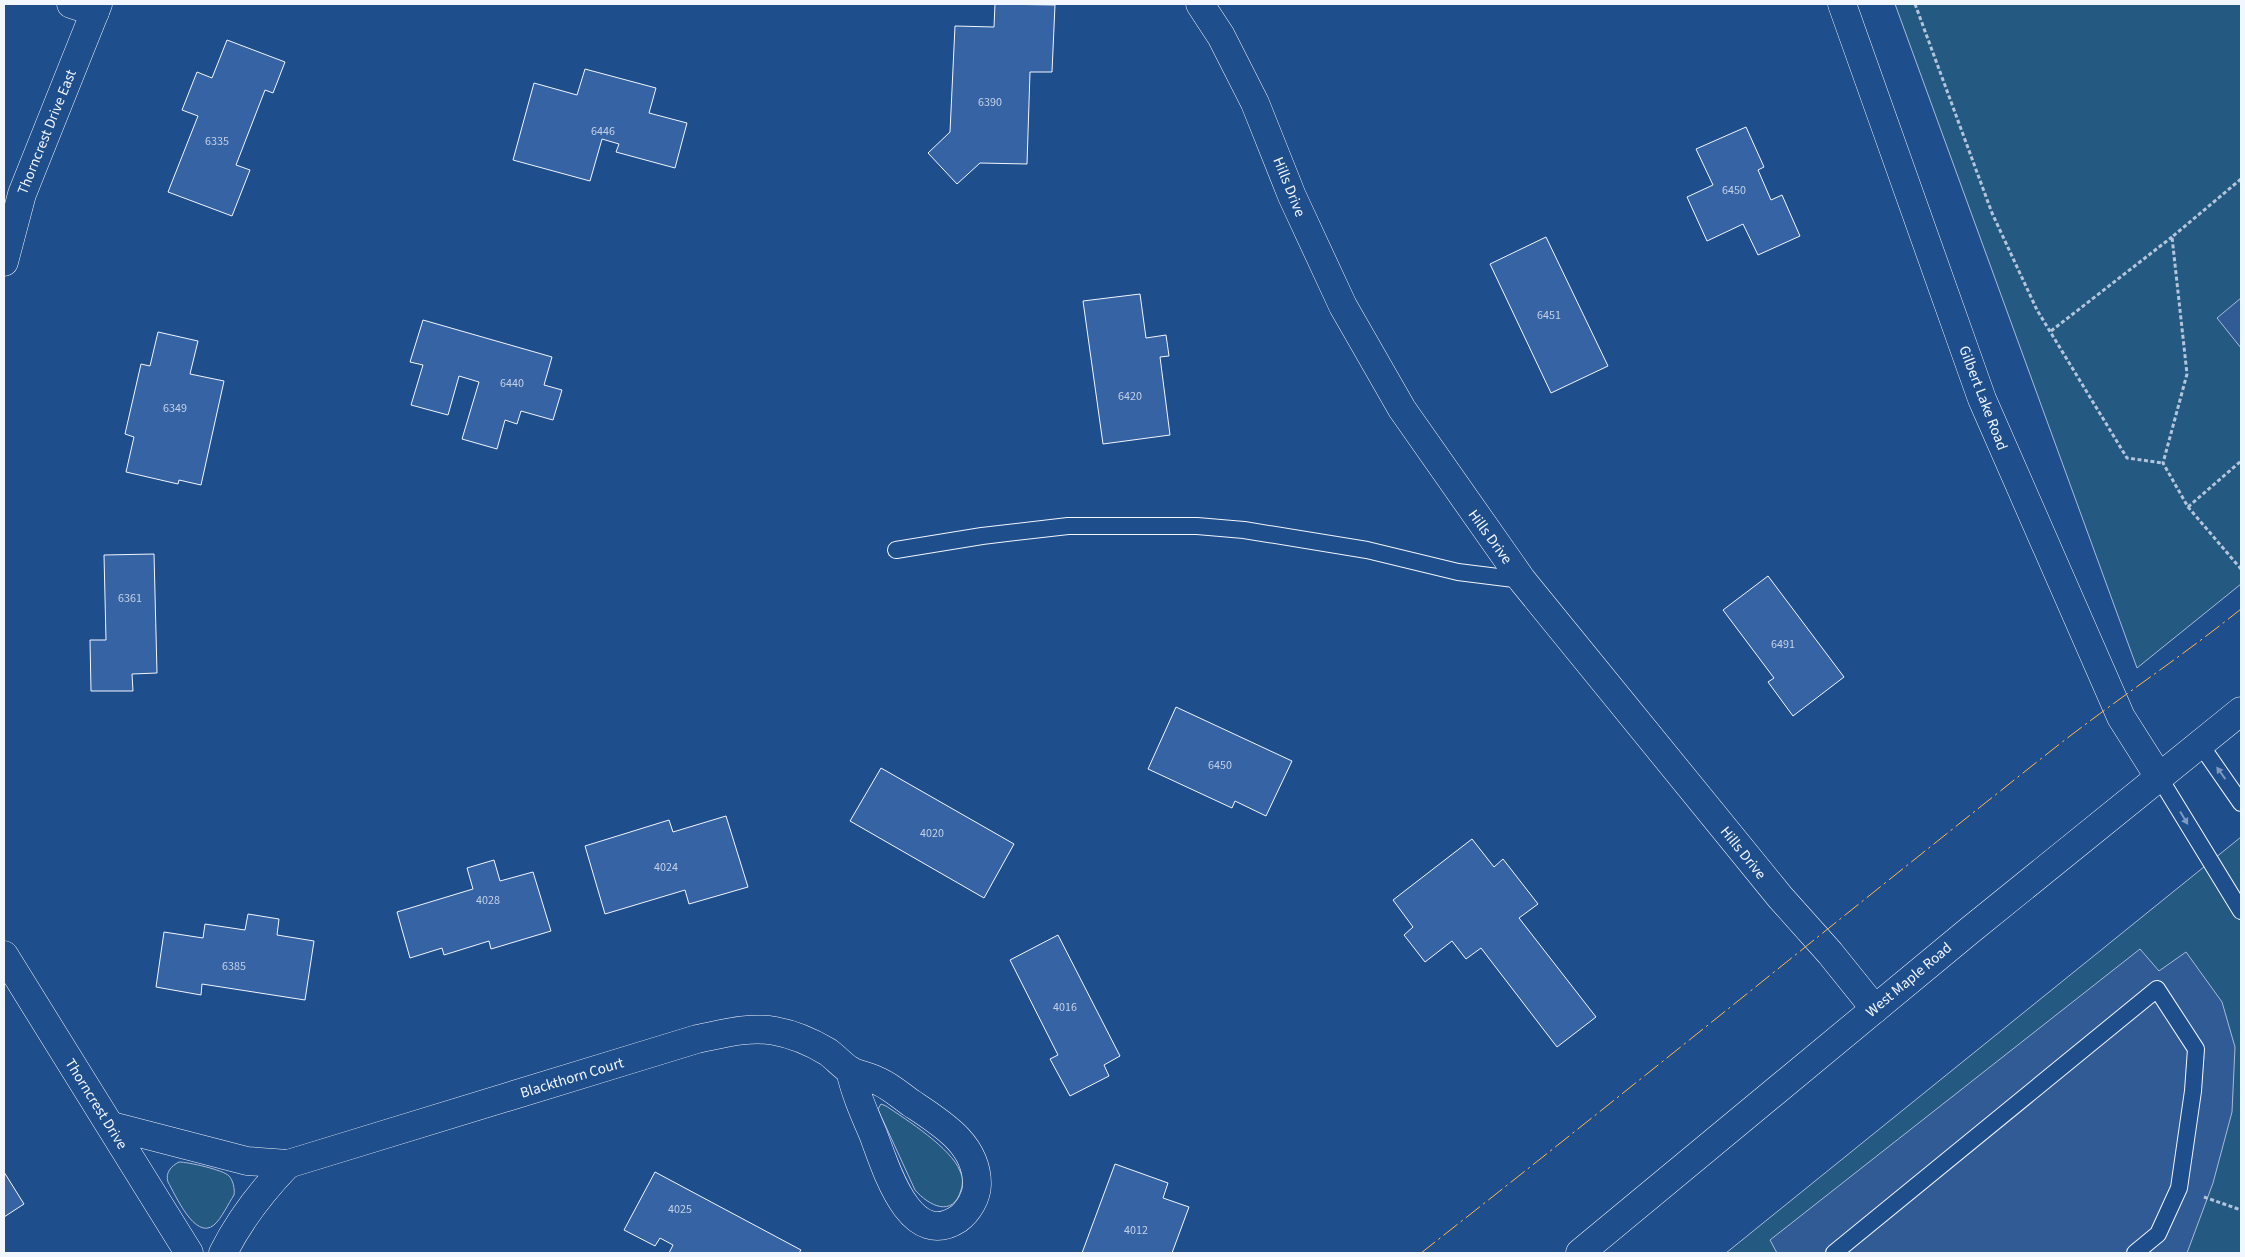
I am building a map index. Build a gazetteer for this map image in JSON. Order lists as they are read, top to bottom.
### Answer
{
  "streets": {
    "street": [
      "Thorncrest Drive East",
      "Hills Drive",
      "Gilbert Lake Road",
      "West Maple Road",
      "Blackthorn Court",
      "Thorncrest Drive"
    ]
  },
  "crossings": [
    ["Hills Drive", "West Maple Road"],
    ["Gilbert Lake Road", "West Maple Road"],
    ["Blackthorn Court", "Thorncrest Drive"]
  ],
  "house_numbers": [
    "6390",
    "6446",
    "6335",
    "6450",
    "6451",
    "6440",
    "6420",
    "6349",
    "6361",
    "6491",
    "6450",
    "4020",
    "4024",
    "4028",
    "6385",
    "4016",
    "4025",
    "4012"
  ]
}
